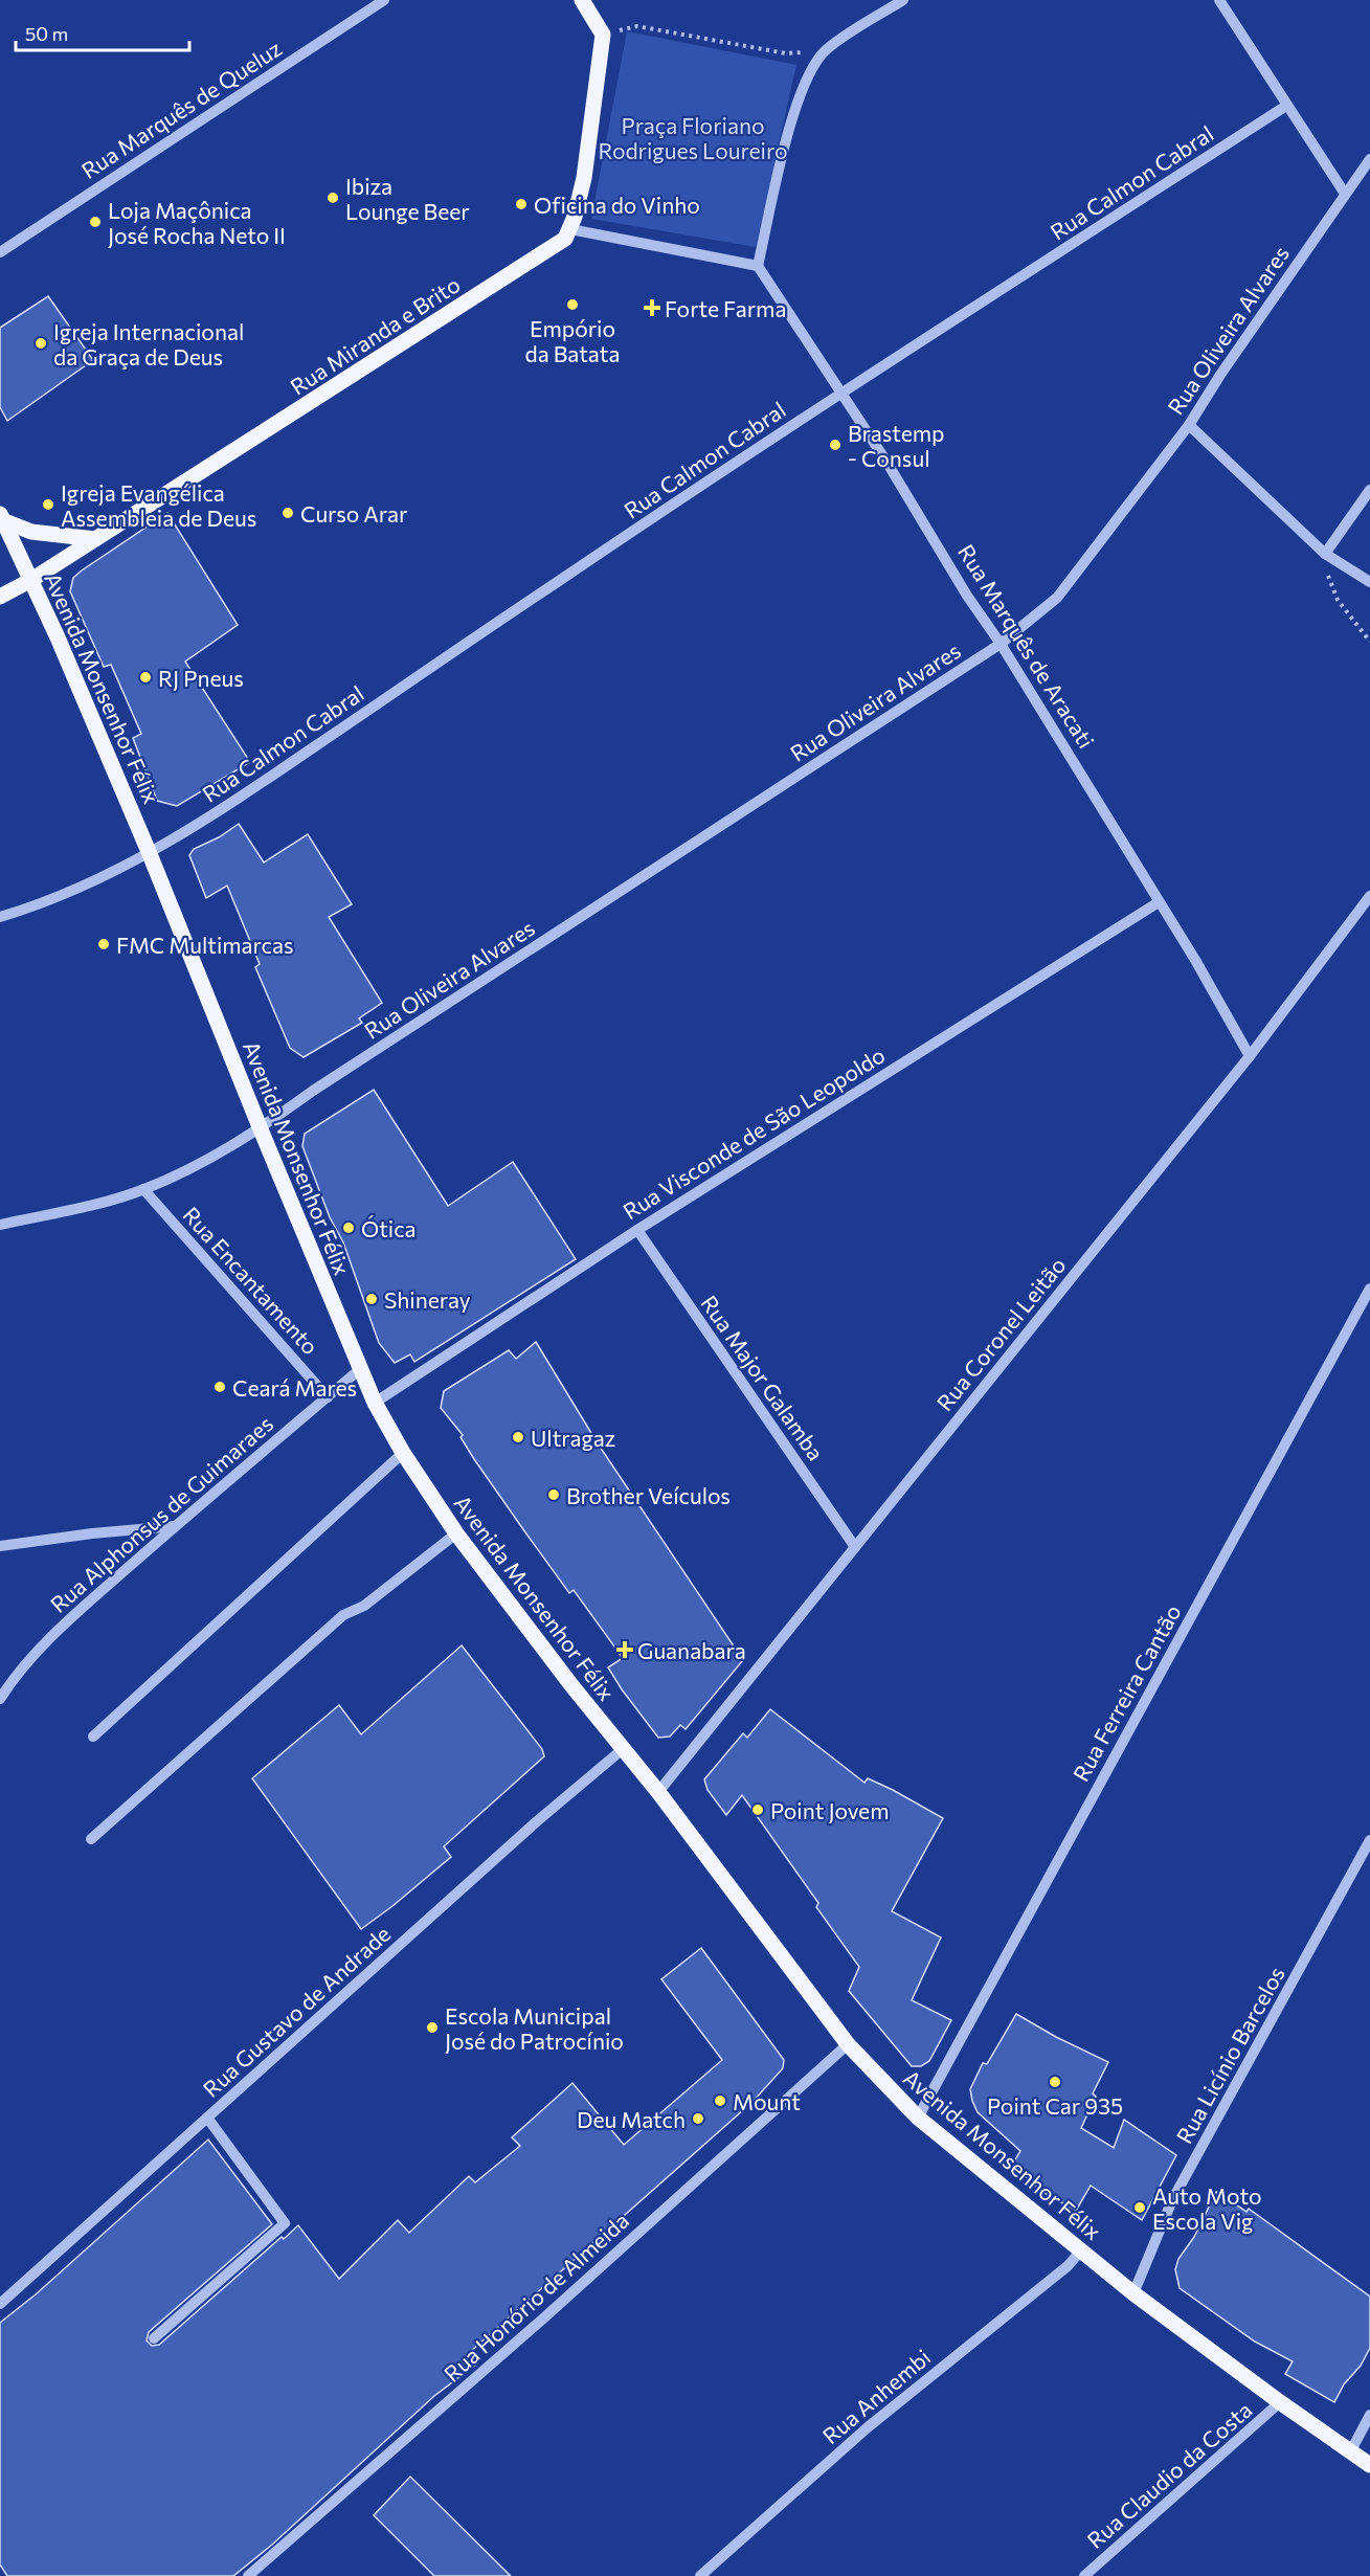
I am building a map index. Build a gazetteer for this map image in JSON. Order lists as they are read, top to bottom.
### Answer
{
  "streets": {
    "main road": ["Rua Miranda e Brito", "Avenida Monsenhor Félix"],
    "street": [
      "Rua Marquês de Queluz",
      "Rua Calmon Cabral",
      "Rua Oliveira Alvares",
      "Rua Marquês de Aracati",
      "Rua Visconde de São Leopoldo",
      "Rua Encantamento",
      "Rua Coronel Leitão",
      "Rua Major Galamba",
      "Rua Alphonsus de Guimaraes",
      "Rua Ferreira Cantão",
      "Rua Gustavo de Andrade",
      "Rua Licínio Barcelos",
      "Rua Honório de Almeida",
      "Rua Anhembi",
      "Rua Claudio da Costa"
    ]
  },
  "crossings": [
    ["Rua Calmon Cabral", "Rua Marquês de Aracati"],
    ["Rua Calmon Cabral", "Avenida Monsenhor Félix"],
    ["Rua Oliveira Alvares", "Rua Marquês de Aracati"],
    ["Rua Oliveira Alvares", "Avenida Monsenhor Félix"],
    ["Rua Oliveira Alvares", "Rua Encantamento"],
    ["Rua Miranda e Brito", "Avenida Monsenhor Félix"],
    ["Rua Marquês de Aracati", "Rua Visconde de São Leopoldo"],
    ["Rua Marquês de Aracati", "Rua Coronel Leitão"],
    ["Avenida Monsenhor Félix", "Rua Visconde de São Leopoldo"],
    ["Avenida Monsenhor Félix", "Rua Coronel Leitão"],
    ["Avenida Monsenhor Félix", "Rua Alphonsus de Guimaraes"],
    ["Avenida Monsenhor Félix", "Rua Ferreira Cantão"],
    ["Avenida Monsenhor Félix", "Rua Gustavo de Andrade"],
    ["Avenida Monsenhor Félix", "Rua Licínio Barcelos"],
    ["Avenida Monsenhor Félix", "Rua Honório de Almeida"],
    ["Avenida Monsenhor Félix", "Rua Anhembi"],
    ["Avenida Monsenhor Félix", "Rua Claudio da Costa"],
    ["Rua Visconde de São Leopoldo", "Rua Major Galamba"],
    ["Rua Encantamento", "Rua Alphonsus de Guimaraes"],
    ["Rua Coronel Leitão", "Rua Major Galamba"]
  ],
  "parks": ["Praça Floriano Rodrigues Loureiro"],
  "places": {
    "other": [
      "Ibiza Lounge Beer",
      "Oficina do Vinho",
      "Loja Maçônica José Rocha Neto II",
      "Empório da Batata",
      "Igreja Internacional da Graça de Deus",
      "Brastemp - Consul",
      "Igreja Evangélica Assembleia de Deus",
      "Curso Arar",
      "RJ Pneus",
      "FMC Multimarcas",
      "Ótica",
      "Shineray",
      "Ceará Mares",
      "Ultragaz",
      "Brother Veículos",
      "Point Jovem",
      "Escola Municipal José do Patrocínio",
      "Point Car 935",
      "Mount",
      "Deu Match",
      "Auto Moto Escola Vig"
    ],
    "health": ["Forte Farma", "Guanabara"]
  },
  "scale_bar": "50 m"
}
